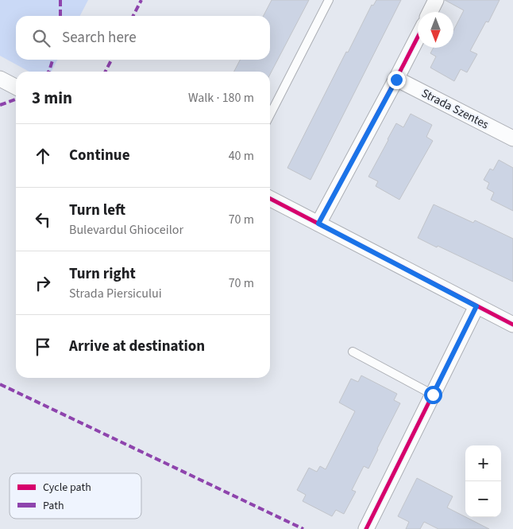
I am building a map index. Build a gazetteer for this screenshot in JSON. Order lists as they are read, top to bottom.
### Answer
{
  "streets": {
    "street": ["Strada Szentes"]
  },
  "legend": ["Cycle path", "Path"],
  "north": "bottom",
  "page": {
    "search": "Search here",
    "heading": ["3 min", "Walk · 180 m"],
    "list": [
      ["Continue", "40 m"],
      ["Turn left", "Bulevardul Ghioceilor", "70 m"],
      ["Turn right", "Strada Piersicului", "70 m"],
      "Arrive at destination"
    ],
    "map_buttons": ["+", "−"]
  }
}
